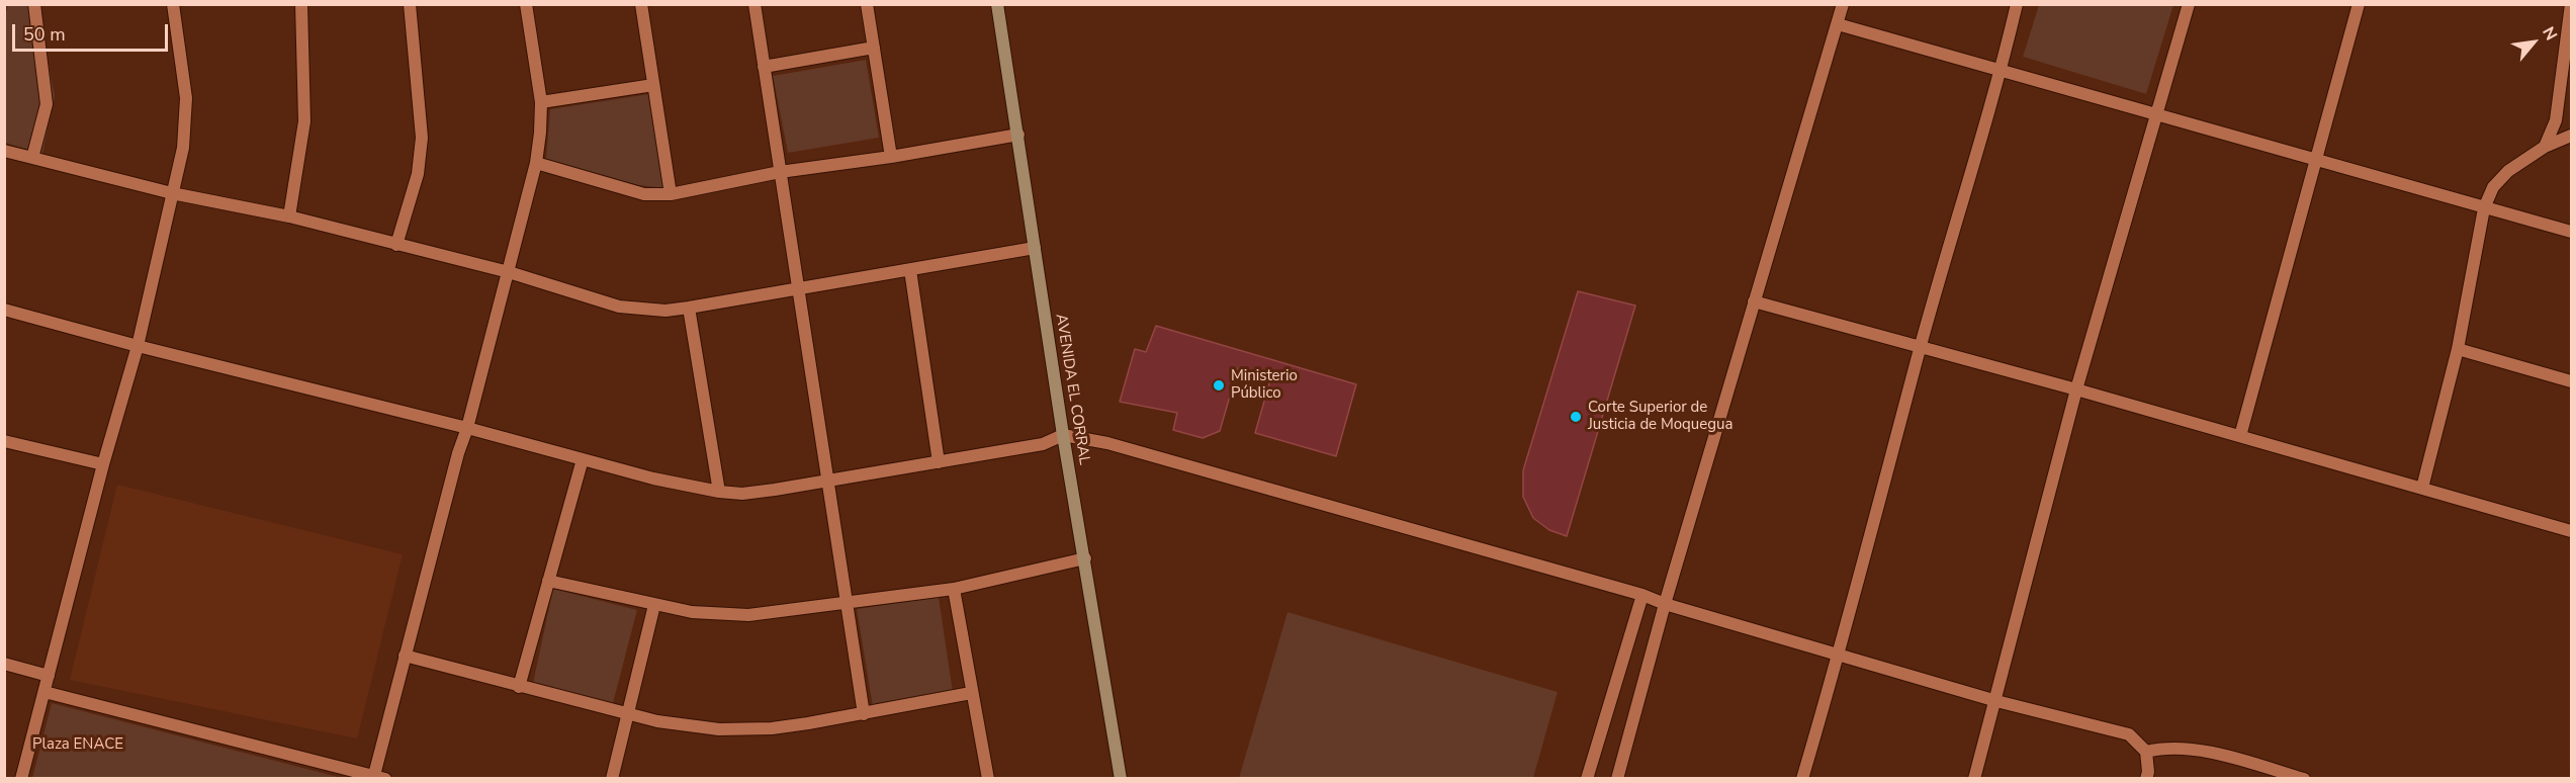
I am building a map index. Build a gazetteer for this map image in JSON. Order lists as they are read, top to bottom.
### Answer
{
  "streets": {
    "street": ["AVENIDA EL CORRAL"]
  },
  "parks": ["Plaza ENACE"],
  "places": ["Ministerio Público", "Corte Superior de Justicia de Moquegua"],
  "scale_bar": "50 m",
  "north": "top right"
}
